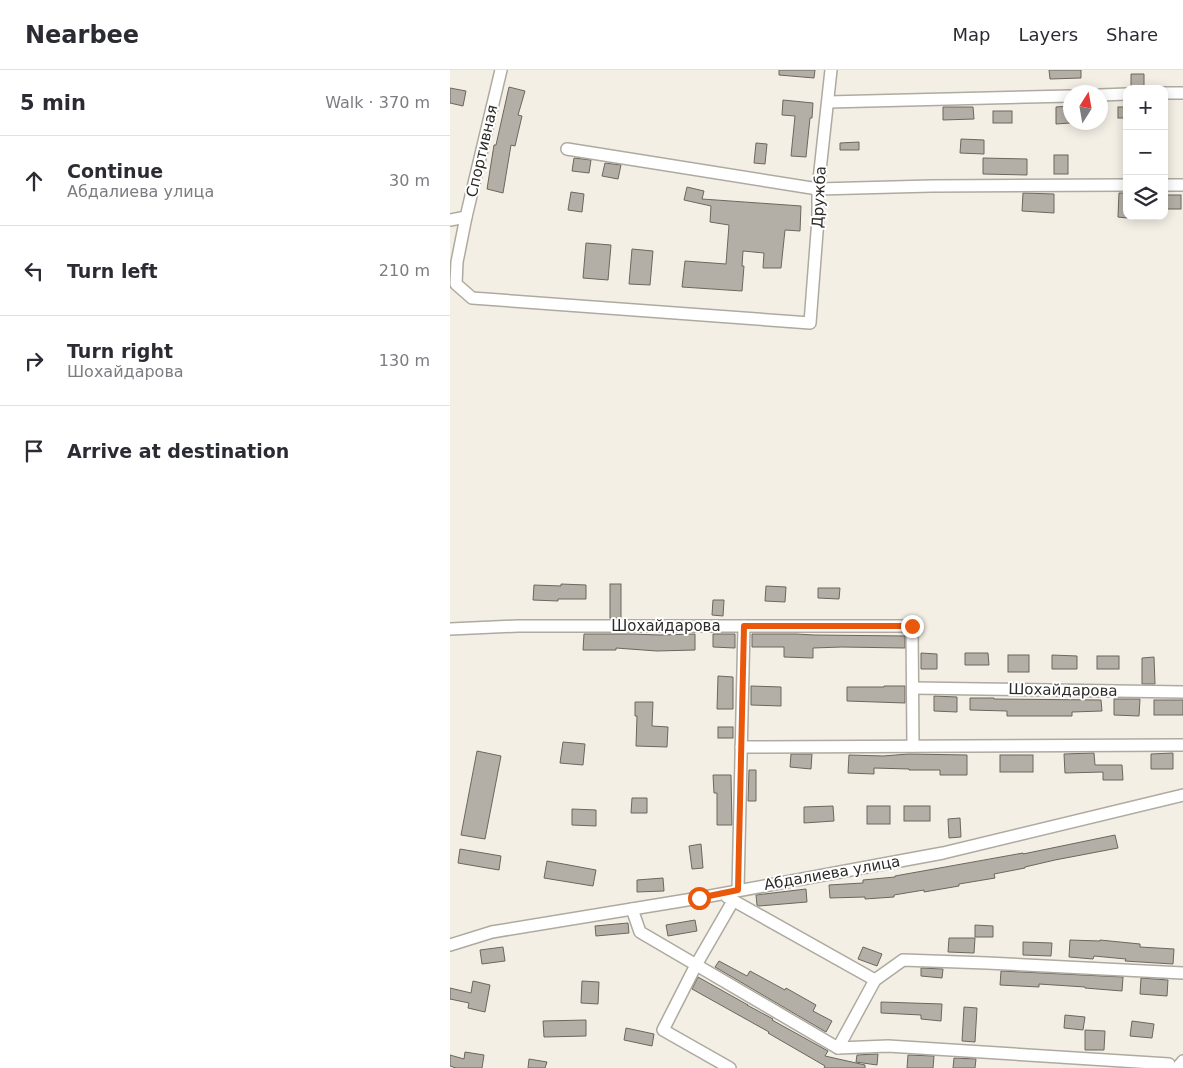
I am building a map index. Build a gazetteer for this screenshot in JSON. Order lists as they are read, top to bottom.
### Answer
{
  "streets": {
    "street": [
      "Спортивная",
      "Дружба",
      "Шохайдарова",
      "Абдалиева улица"
    ]
  },
  "crossings": [
    ["Спортивная", "Дружба"]
  ],
  "north": "top",
  "page": {
    "header": "Nearbee",
    "nav": ["Map", "Layers", "Share"],
    "heading": ["5 min", "Walk · 370 m"],
    "map_buttons": ["+", "−"],
    "list": [
      ["Continue", "Абдалиева улица", "30 m"],
      ["Turn left", "210 m"],
      ["Turn right", "Шохайдарова", "130 m"],
      "Arrive at destination"
    ]
  }
}
